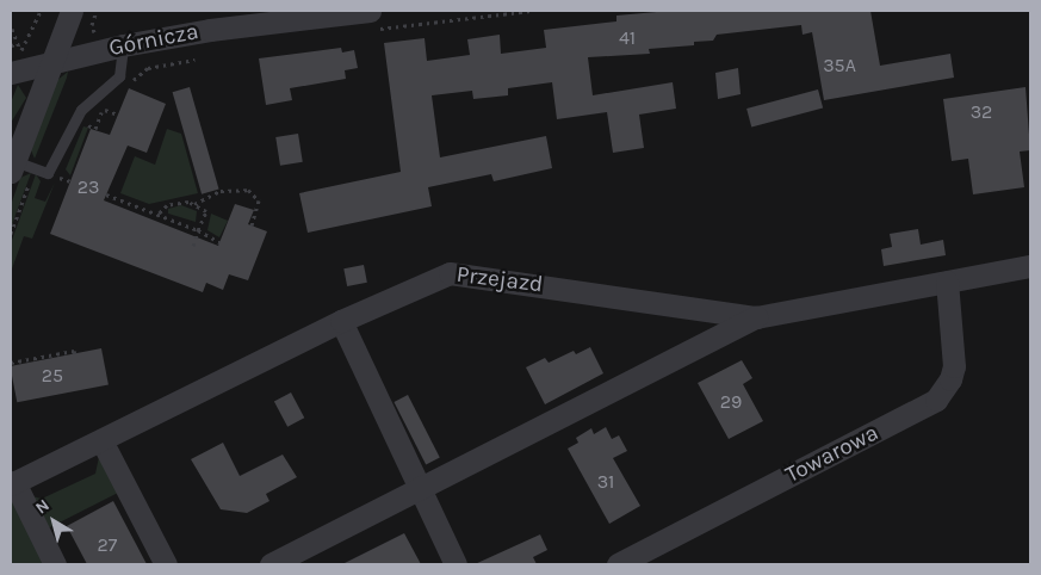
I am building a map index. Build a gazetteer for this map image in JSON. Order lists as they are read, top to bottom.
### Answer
{
  "streets": {
    "street": ["Górnicza", "Przejazd", "Towarowa"]
  },
  "crossings": [
    ["Przejazd", "Towarowa"]
  ],
  "house_numbers": [
    "41",
    "35A",
    "32",
    "23",
    "25",
    "29",
    "31",
    "27"
  ],
  "north": "top left"
}
